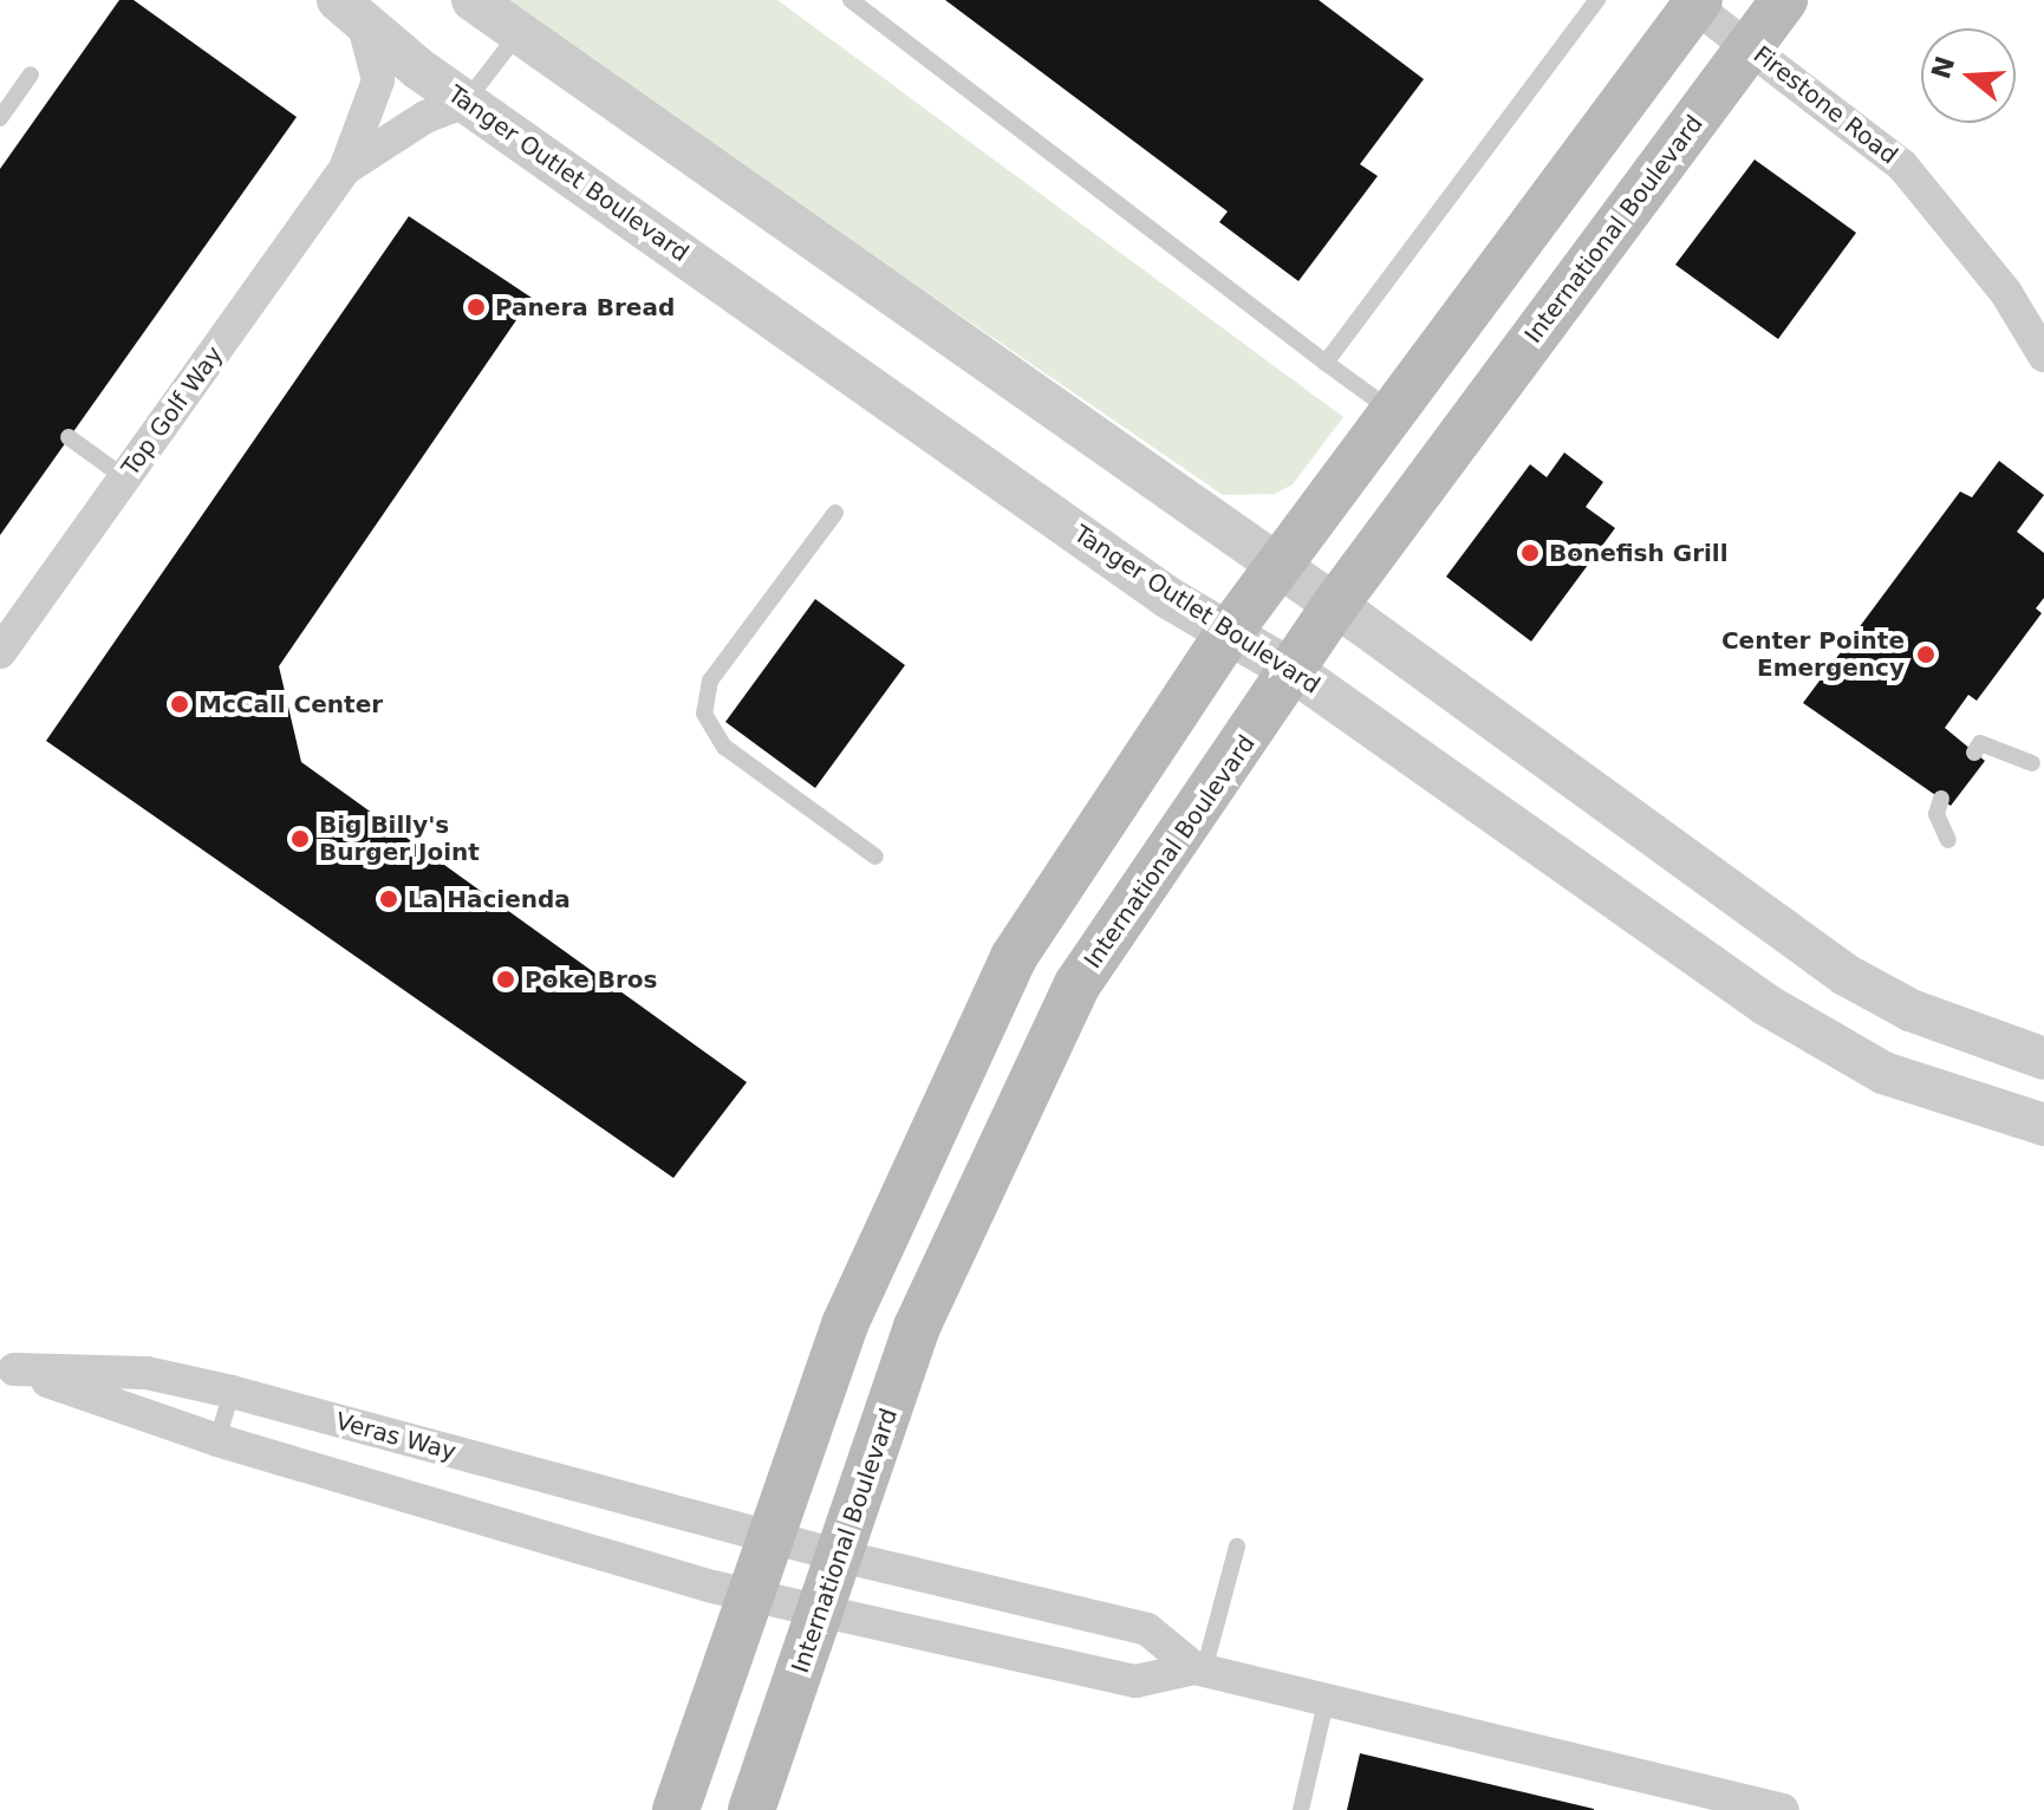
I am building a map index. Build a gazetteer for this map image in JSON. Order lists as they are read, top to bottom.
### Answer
{
  "streets": {
    "main road": ["International Boulevard"],
    "street": [
      "Firestone Road",
      "Tanger Outlet Boulevard",
      "Top Golf Way",
      "Veras Way"
    ]
  },
  "crossings": [
    ["Firestone Road", "International Boulevard"],
    ["Tanger Outlet Boulevard", "International Boulevard"],
    ["Tanger Outlet Boulevard", "Top Golf Way"],
    ["International Boulevard", "Veras Way"]
  ],
  "places": [
    "Panera Bread",
    "Bonefish Grill",
    "Center Pointe Emergency",
    "McCall Center",
    "Big Billy's Burger Joint",
    "La Hacienda",
    "Poke Bros"
  ],
  "north": "left"
}
